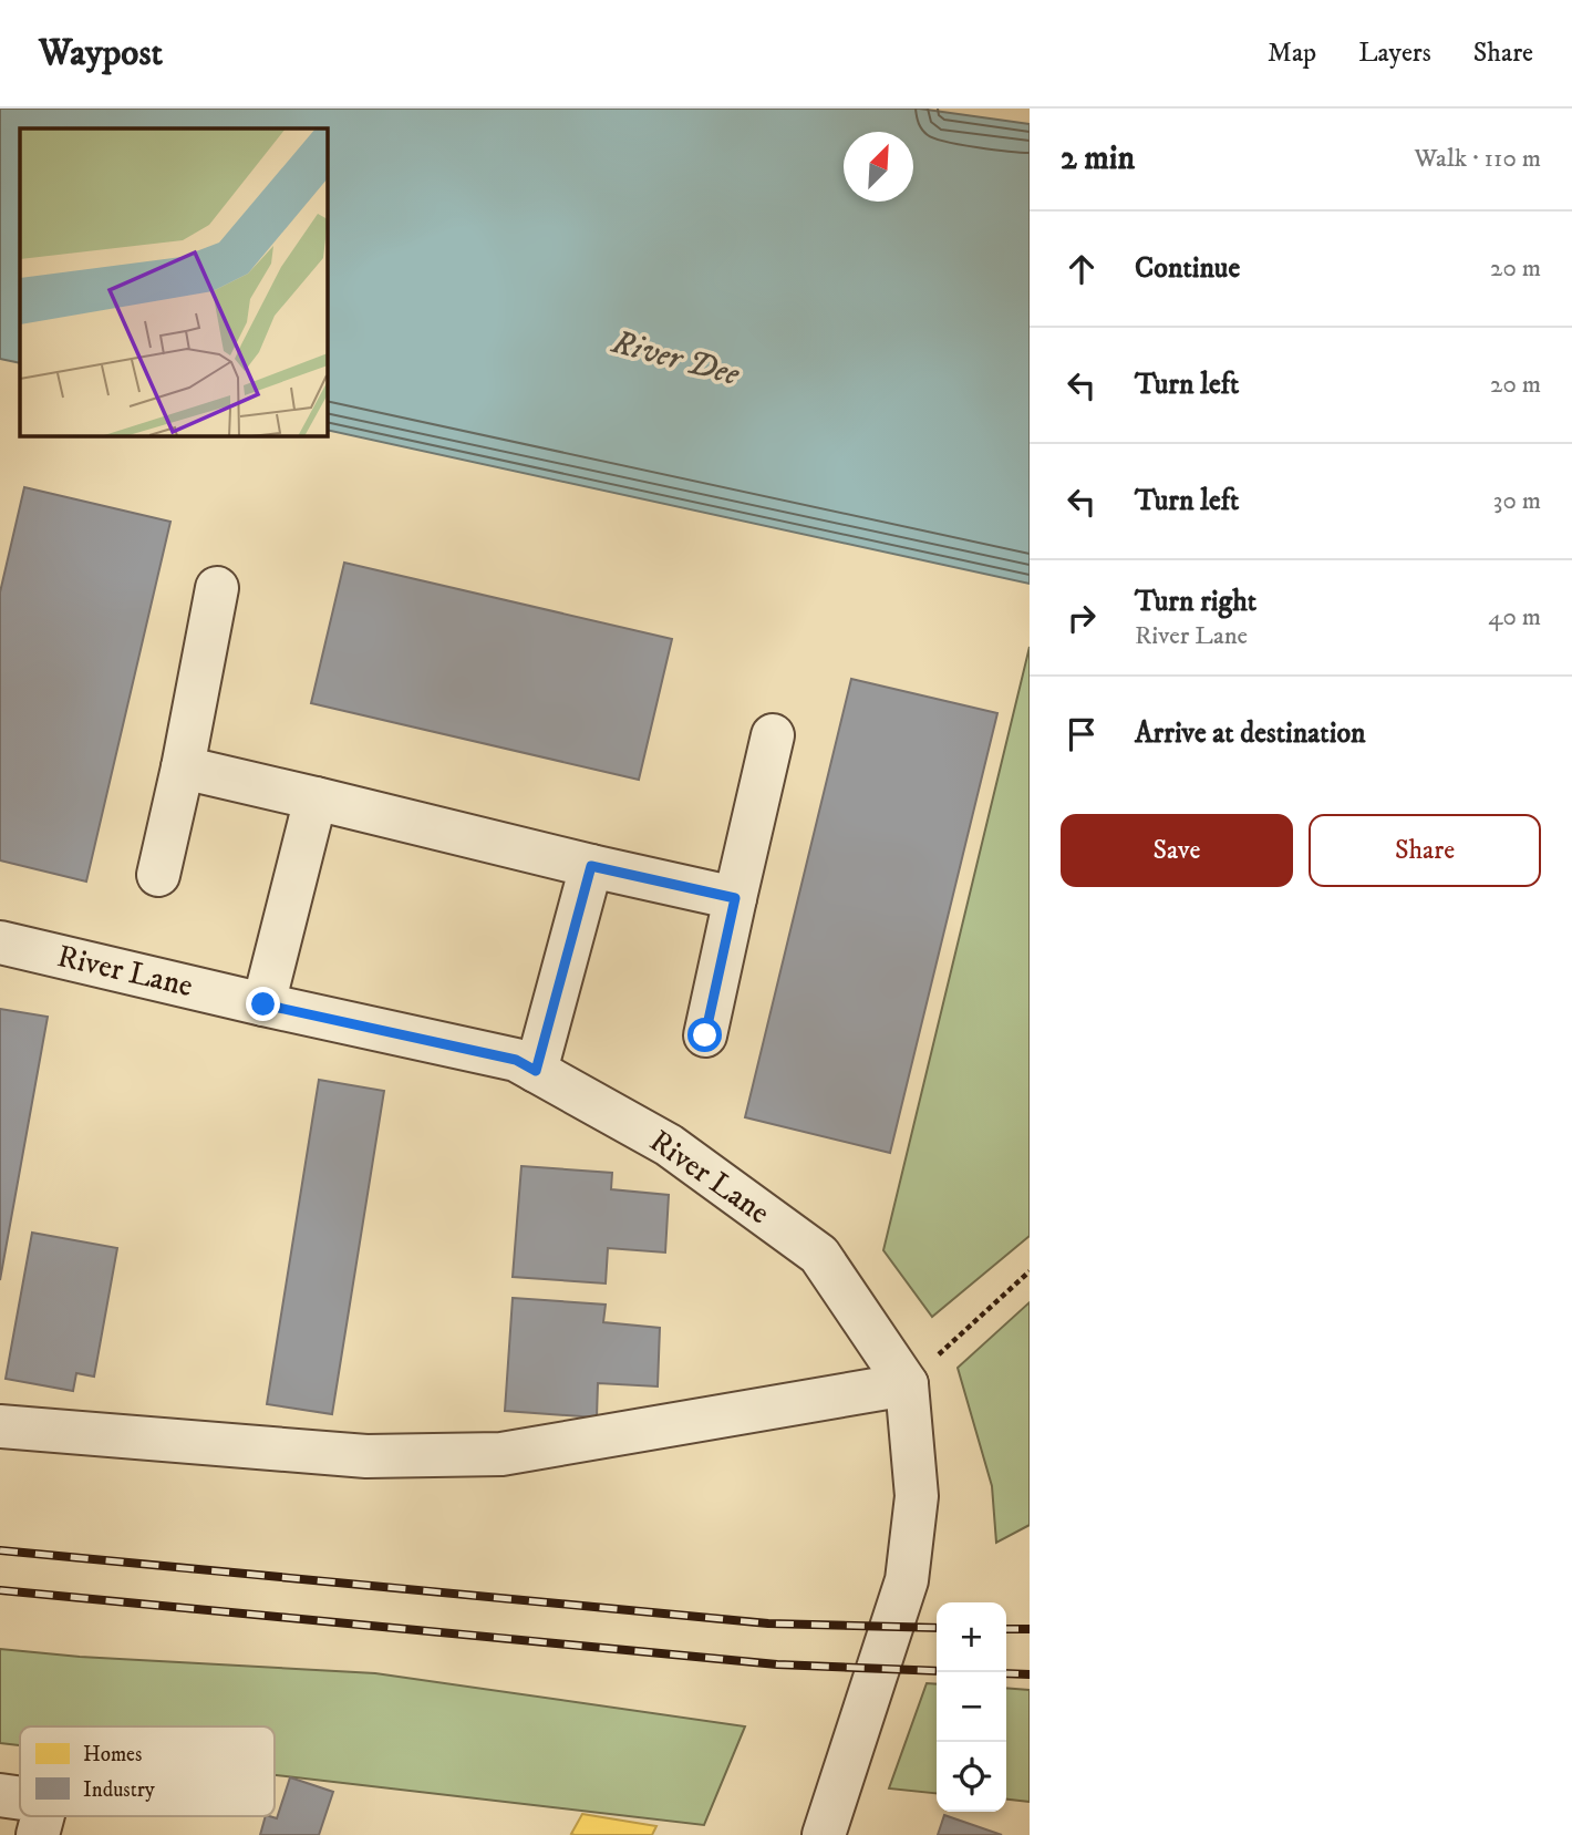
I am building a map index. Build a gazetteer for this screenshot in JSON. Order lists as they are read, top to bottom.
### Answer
{
  "streets": {
    "street": ["River Lane"]
  },
  "water": ["River Dee"],
  "legend": ["Homes", "Industry"],
  "north": "top right",
  "page": {
    "header": "Waypost",
    "nav": ["Map", "Layers", "Share"],
    "heading": ["2 min", "Walk · 110 m"],
    "list": [
      ["Continue", "20 m"],
      ["Turn left", "20 m"],
      ["Turn left", "30 m"],
      ["Turn right", "River Lane", "40 m"],
      "Arrive at destination"
    ],
    "buttons": ["Save", "Share"],
    "map_buttons": ["+", "−"]
  }
}
